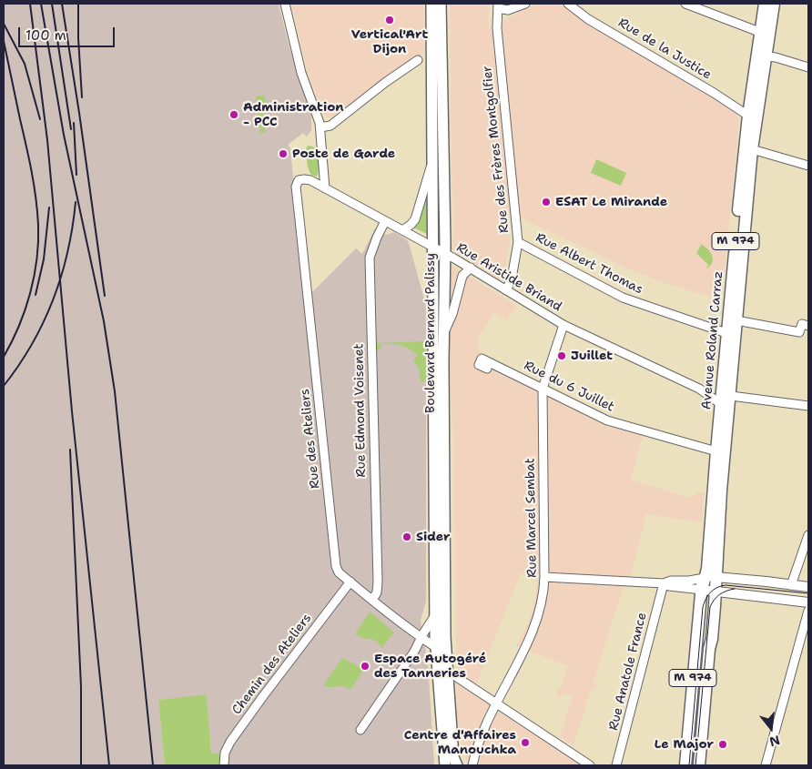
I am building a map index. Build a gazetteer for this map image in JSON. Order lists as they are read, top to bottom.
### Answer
{
  "streets": {
    "main road": ["M 974", "Boulevard Bernard Palissy", "Avenue Roland Carraz"],
    "street": [
      "Rue de la Justice",
      "Rue des Frères Montgolfier",
      "Rue Albert Thomas",
      "Rue Aristide Briand",
      "Rue du 6 Juillet",
      "Rue Edmond Voisenet",
      "Rue des Ateliers",
      "Rue Marcel Sembat",
      "Chemin des Ateliers",
      "Rue Anatole France"
    ]
  },
  "crossings": [
    ["Rue de la Justice", "Avenue Roland Carraz"],
    ["Rue des Frères Montgolfier", "Rue Albert Thomas"],
    ["Rue des Frères Montgolfier", "Rue Aristide Briand"],
    ["M 974", "Avenue Roland Carraz"],
    ["Rue Albert Thomas", "Avenue Roland Carraz"],
    ["Rue Aristide Briand", "Boulevard Bernard Palissy"],
    ["Rue Aristide Briand", "Avenue Roland Carraz"],
    ["Rue Aristide Briand", "Rue Edmond Voisenet"],
    ["Rue Aristide Briand", "Rue des Ateliers"],
    ["Rue Aristide Briand", "Rue Marcel Sembat"],
    ["Boulevard Bernard Palissy", "Rue des Ateliers"],
    ["Avenue Roland Carraz", "Rue du 6 Juillet"],
    ["Rue du 6 Juillet", "Rue Marcel Sembat"],
    ["Rue Edmond Voisenet", "Rue des Ateliers"],
    ["Rue des Ateliers", "Rue Marcel Sembat"],
    ["Rue des Ateliers", "Chemin des Ateliers"]
  ],
  "places": [
    "Vertical'Art Dijon",
    "Administration - PCC",
    "Poste de Garde",
    "ESAT Le Mirande",
    "Juillet",
    "Sider",
    "Espace Autogéré des Tanneries",
    "Centre d'Affaires Manouchka",
    "Le Major"
  ],
  "scale_bar": "100 m",
  "north": "bottom"
}
